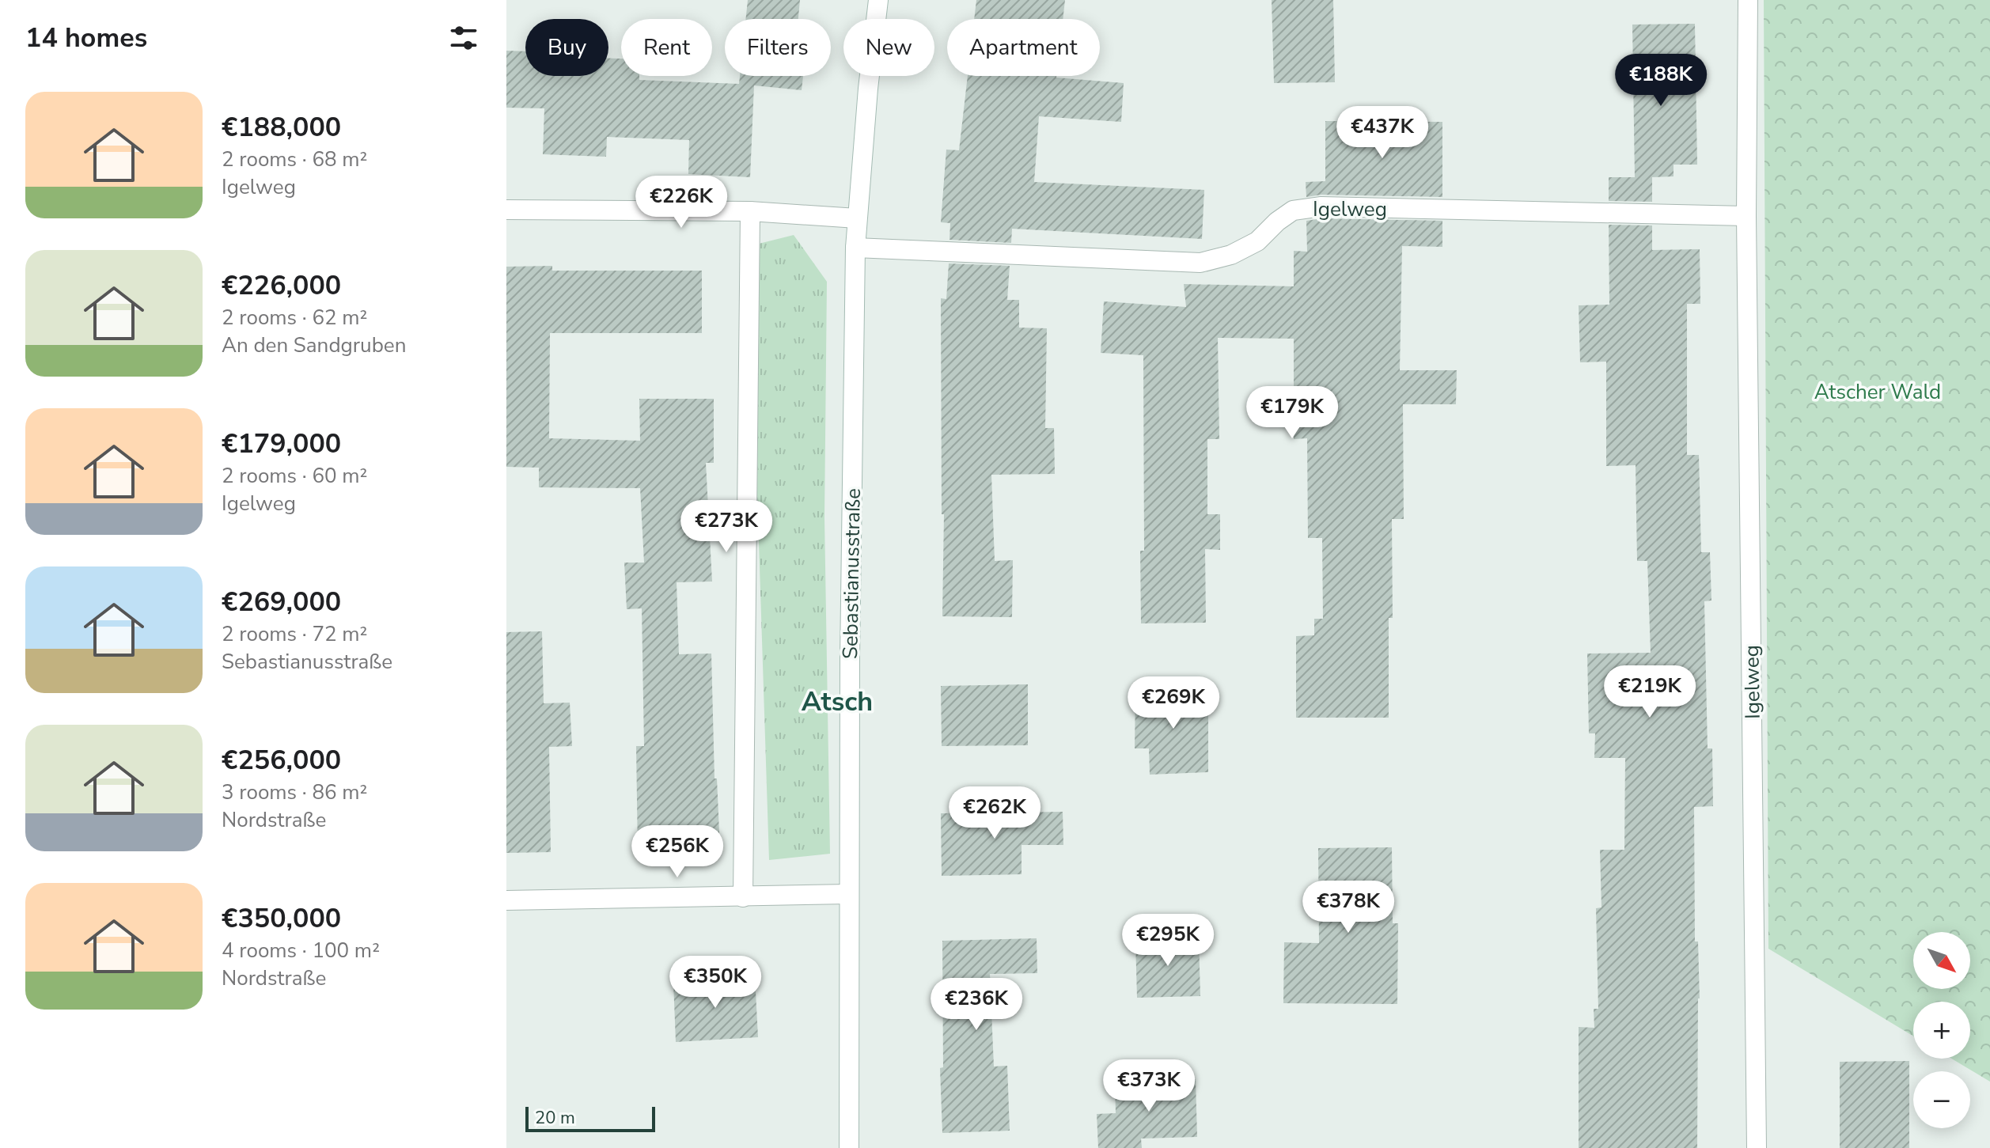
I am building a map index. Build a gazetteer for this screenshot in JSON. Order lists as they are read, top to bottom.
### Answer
{
  "streets": {
    "street": ["Igelweg", "Sebastianusstraße"]
  },
  "crossings": [
    ["Igelweg", "Sebastianusstraße"]
  ],
  "districts": ["Atsch"],
  "parks": ["Atscher Wald"],
  "scale_bar": "20 m",
  "north": "bottom right",
  "page": {
    "heading": "14 homes",
    "chip": [
      "Buy",
      "Rent",
      "Filters",
      "New",
      "Apartment"
    ],
    "price": [
      "€188K",
      "€437K",
      "€226K",
      "€179K",
      "€273K",
      "€219K",
      "€269K",
      "€262K",
      "€256K",
      "€378K",
      "€295K",
      "€350K",
      "€236K",
      "€373K"
    ],
    "list": [
      {
        "name": "€188,000",
        "note": "2 rooms · 68 m² · Igelweg"
      },
      {
        "name": "€226,000",
        "note": "2 rooms · 62 m² · An den Sandgruben"
      },
      {
        "name": "€179,000",
        "note": "2 rooms · 60 m² · Igelweg"
      },
      {
        "name": "€269,000",
        "note": "2 rooms · 72 m² · Sebastianusstraße"
      },
      {
        "name": "€256,000",
        "note": "3 rooms · 86 m² · Nordstraße"
      },
      {
        "name": "€350,000",
        "note": "4 rooms · 100 m² · Nordstraße"
      }
    ],
    "map_buttons": ["+", "−"],
    "scale": "20 m"
  }
}
